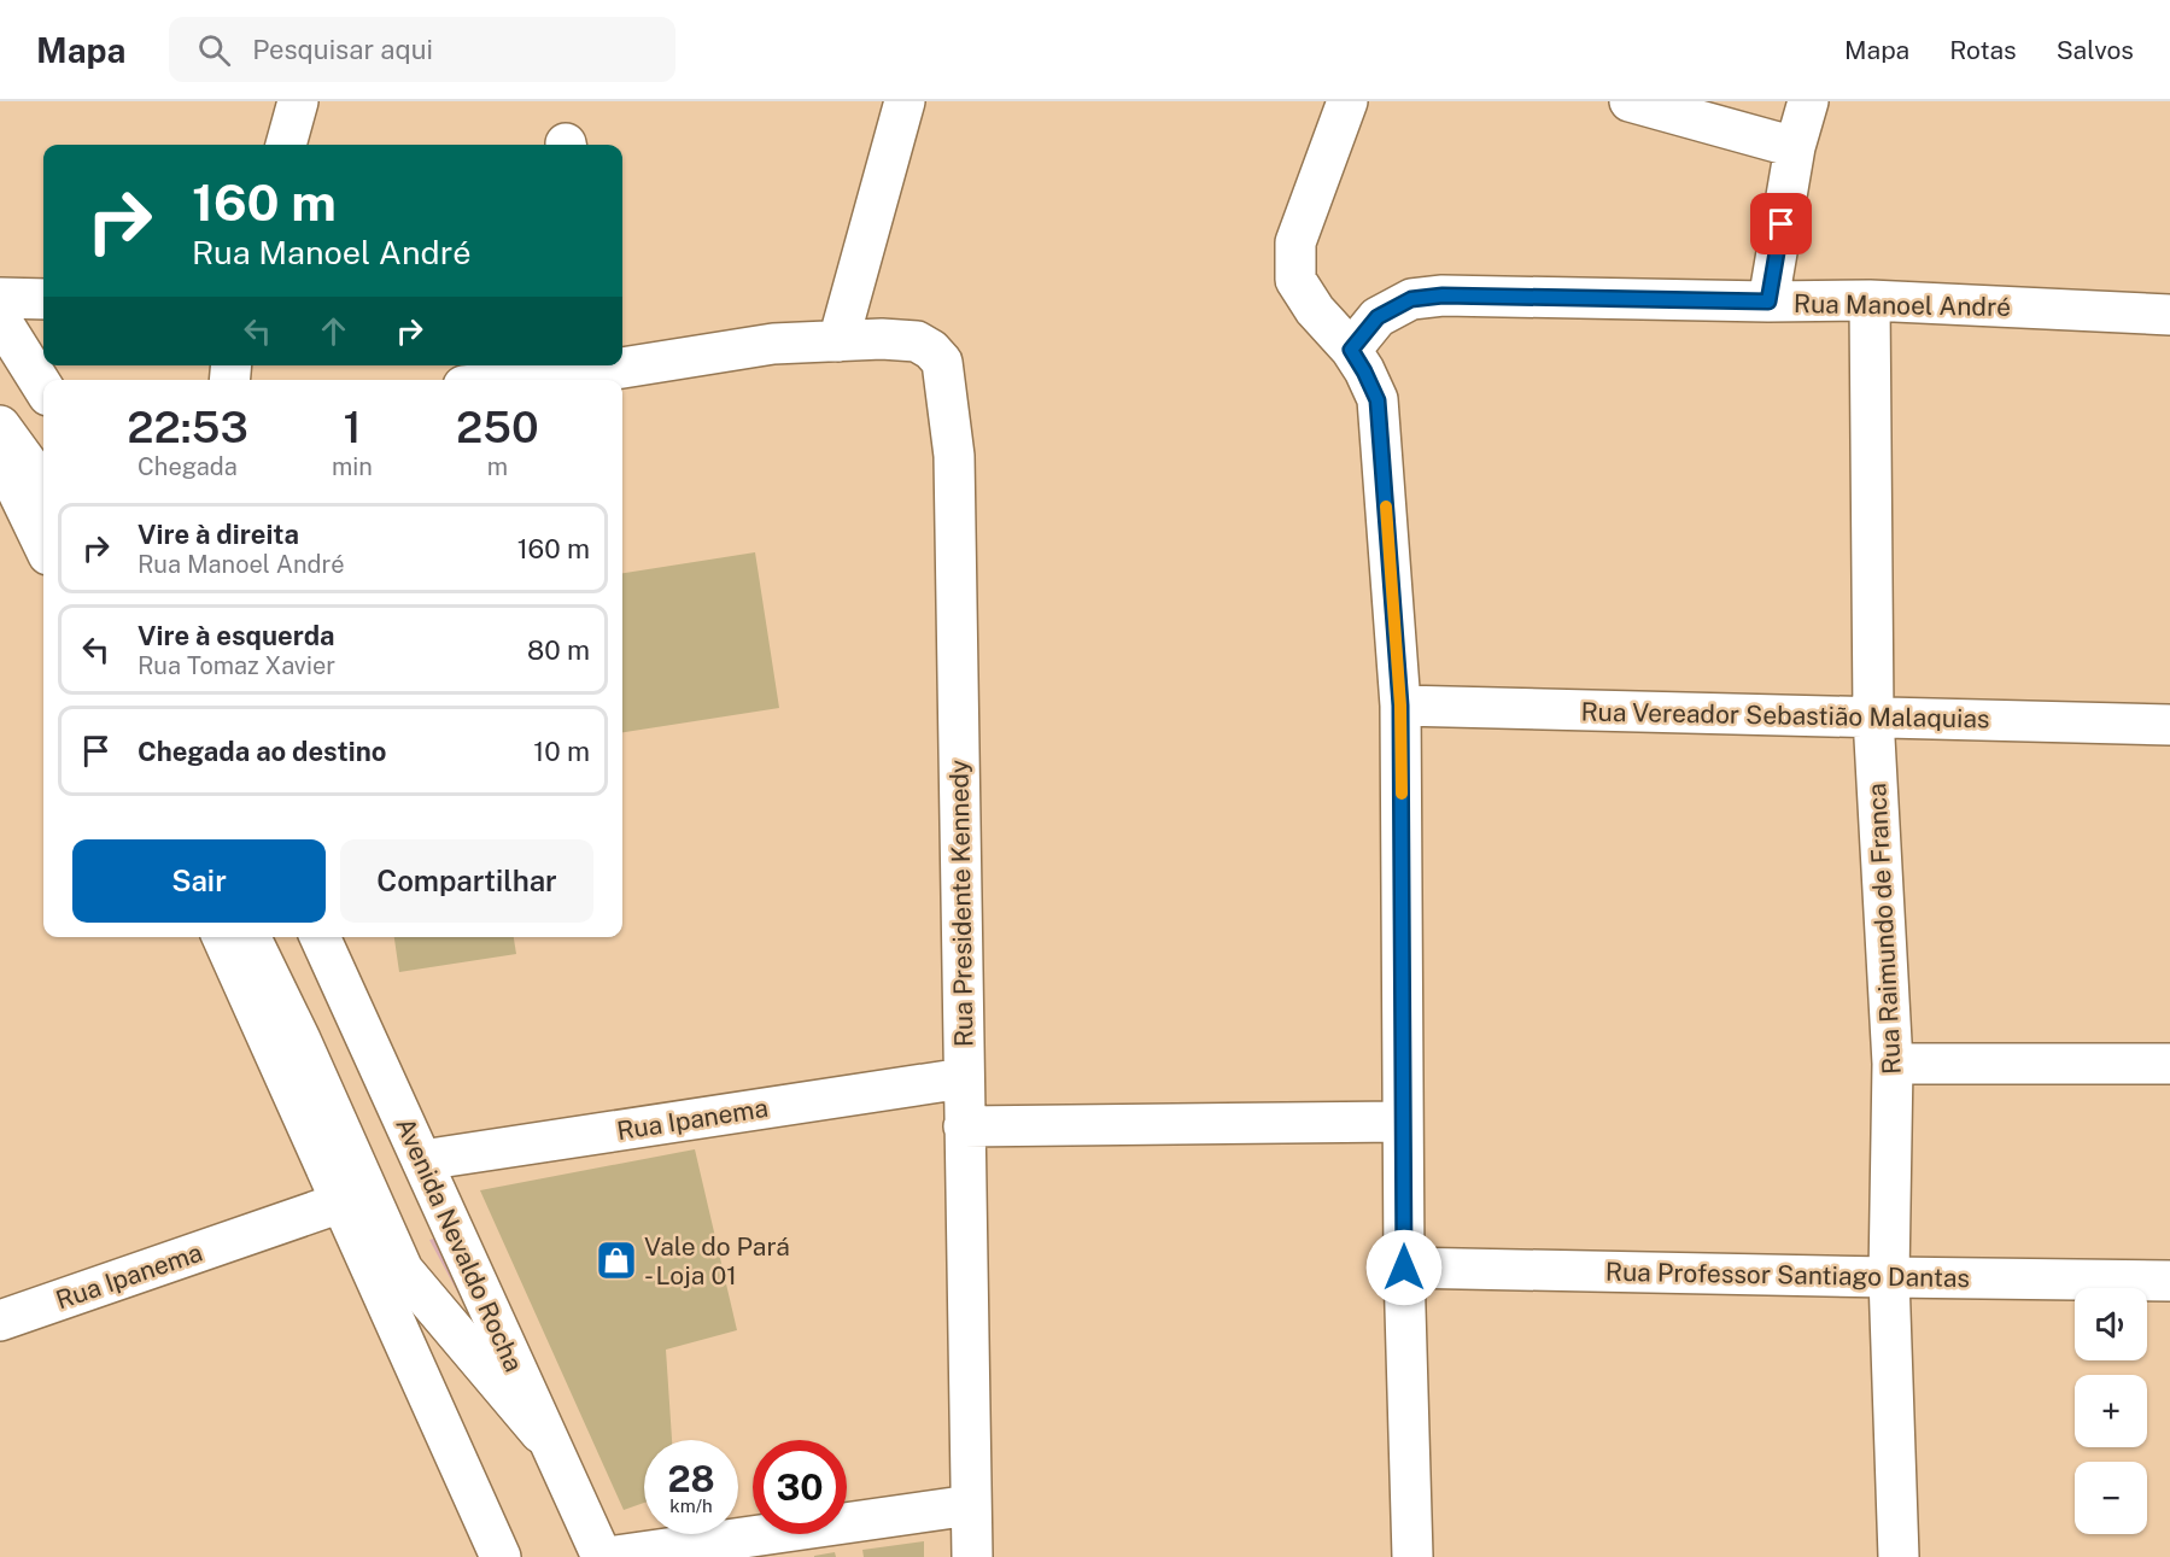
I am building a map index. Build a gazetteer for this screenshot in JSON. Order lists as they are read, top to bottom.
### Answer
{
  "streets": {
    "main road": [
      "Rua Manoel André",
      "Rua Vereador Sebastião Malaquias",
      "Rua Presidente Kennedy",
      "Rua Raimundo de Franca",
      "Rua Ipanema",
      "Avenida Nevaldo Rocha",
      "Rua Professor Santiago Dantas"
    ]
  },
  "crossings": [
    ["Rua Manoel André", "Rua Raimundo de Franca"],
    ["Rua Vereador Sebastião Malaquias", "Rua Raimundo de Franca"],
    ["Rua Presidente Kennedy", "Rua Ipanema"],
    ["Rua Raimundo de Franca", "Rua Professor Santiago Dantas"],
    ["Rua Ipanema", "Avenida Nevaldo Rocha"]
  ],
  "places": {
    "shop": ["Vale do Pará - Loja 01"]
  },
  "page": {
    "header": "Mapa",
    "search": "Pesquisar aqui",
    "nav": ["Mapa", "Rotas", "Salvos"],
    "turn": ["160 m", "Rua Manoel André"],
    "eta": [
      "22:53",
      "Chegada",
      "1",
      "min",
      "250",
      "m"
    ],
    "list": [
      {
        "name": "Vire à direita",
        "note": "Rua Manoel André",
        "value": "160 m"
      },
      {
        "name": "Vire à esquerda",
        "note": "Rua Tomaz Xavier",
        "value": "80 m"
      },
      {
        "name": "Chegada ao destino",
        "value": "10 m"
      }
    ],
    "buttons": ["Sair", "Compartilhar"],
    "map_buttons": ["+", "−"],
    "speed": "28 km/h",
    "limit": "30"
  }
}
